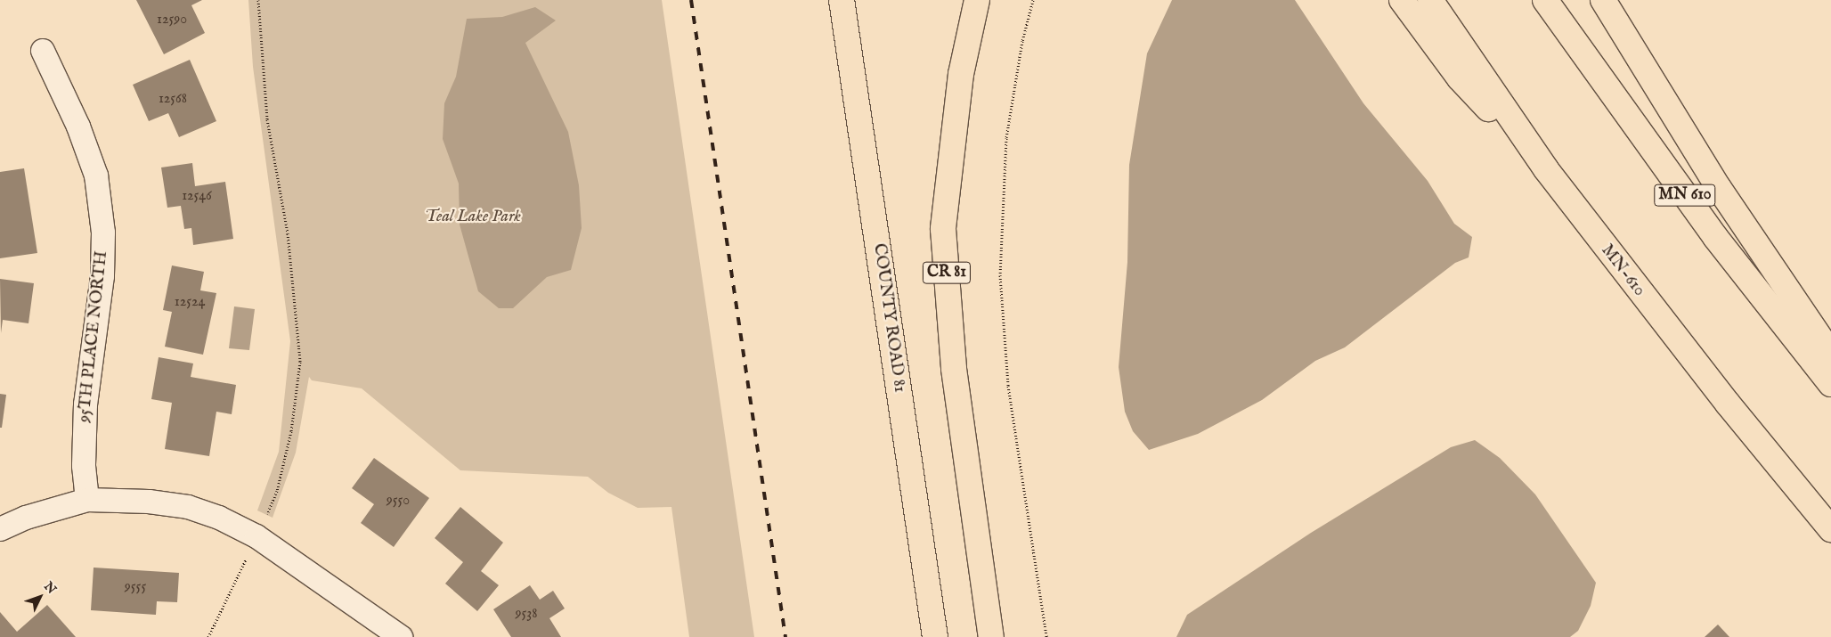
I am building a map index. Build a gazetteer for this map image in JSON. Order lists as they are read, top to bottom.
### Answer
{
  "streets": {
    "highway": [
      "MN 610",
      "MN-610",
      "CR 81",
      "COUNTY ROAD 81"
    ],
    "street": ["95TH PLACE NORTH"]
  },
  "parks": ["Teal Lake Park"],
  "house_numbers": [
    "12590",
    "12568",
    "12546",
    "12524",
    "9550",
    "9555",
    "9538"
  ],
  "north": "top right"
}
